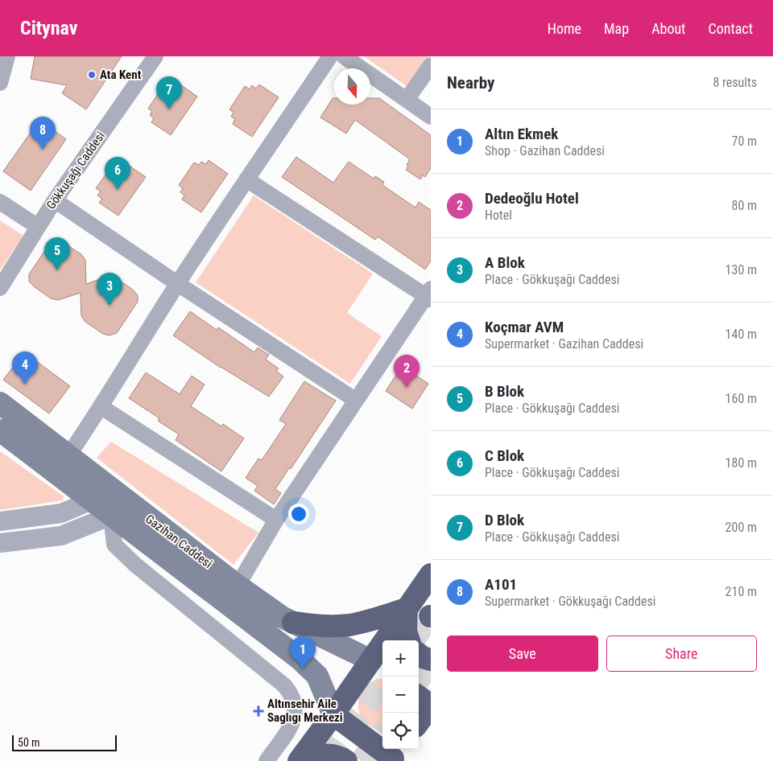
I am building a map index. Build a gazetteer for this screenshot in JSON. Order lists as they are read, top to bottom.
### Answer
{
  "streets": {
    "main road": ["Gazihan Caddesi"],
    "street": ["Gökkuşağı Caddesi"]
  },
  "places": {
    "other": ["Ata Kent"],
    "health": ["Altınsehir Aile Saglıgı Merkezi"]
  },
  "scale_bar": "50 m",
  "north": "bottom",
  "page": {
    "header": "Citynav",
    "nav": [
      "Home",
      "Map",
      "About",
      "Contact"
    ],
    "heading": ["Nearby", "8 results"],
    "pins": [
      "7",
      "8",
      "6",
      "5",
      "3",
      "4",
      "2",
      "1"
    ],
    "list": [
      {
        "mark": "1",
        "name": "Altın Ekmek",
        "note": "Shop · Gazihan Caddesi",
        "value": "70 m"
      },
      {
        "mark": "2",
        "name": "Dedeoğlu Hotel",
        "note": "Hotel",
        "value": "80 m"
      },
      {
        "mark": "3",
        "name": "A Blok",
        "note": "Place · Gökkuşağı Caddesi",
        "value": "130 m"
      },
      {
        "mark": "4",
        "name": "Koçmar AVM",
        "note": "Supermarket · Gazihan Caddesi",
        "value": "140 m"
      },
      {
        "mark": "5",
        "name": "B Blok",
        "note": "Place · Gökkuşağı Caddesi",
        "value": "160 m"
      },
      {
        "mark": "6",
        "name": "C Blok",
        "note": "Place · Gökkuşağı Caddesi",
        "value": "180 m"
      },
      {
        "mark": "7",
        "name": "D Blok",
        "note": "Place · Gökkuşağı Caddesi",
        "value": "200 m"
      },
      {
        "mark": "8",
        "name": "A101",
        "note": "Supermarket · Gökkuşağı Caddesi",
        "value": "210 m"
      }
    ],
    "buttons": ["Save", "Share"],
    "map_buttons": ["+", "−"],
    "scale": "50 m"
  }
}
